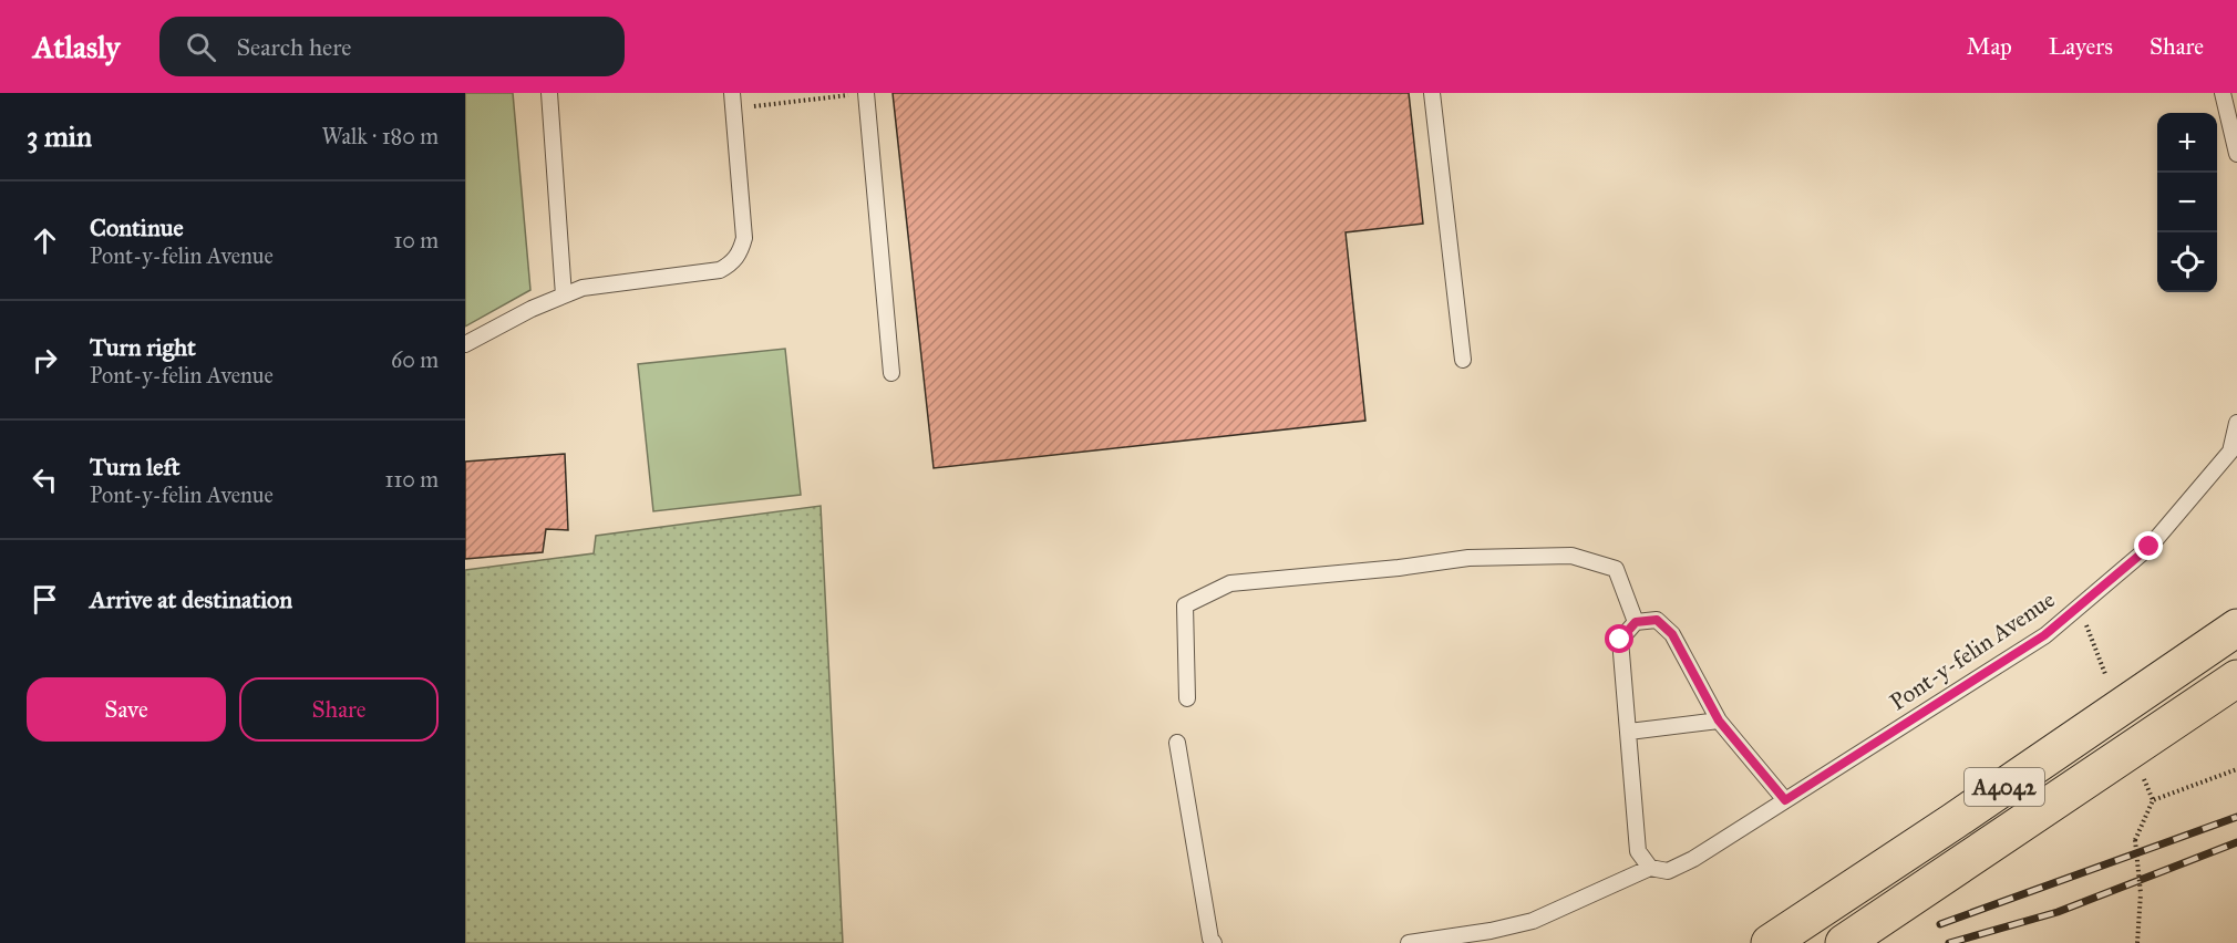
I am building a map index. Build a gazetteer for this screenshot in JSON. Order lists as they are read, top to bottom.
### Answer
{
  "streets": {
    "highway": ["A4042"],
    "lane": ["Pont-y-felin Avenue"]
  },
  "page": {
    "header": "Atlasly",
    "search": "Search here",
    "nav": ["Map", "Layers", "Share"],
    "heading": ["3 min", "Walk · 180 m"],
    "map_buttons": ["+", "−"],
    "list": [
      ["Continue", "Pont-y-felin Avenue", "10 m"],
      ["Turn right", "Pont-y-felin Avenue", "60 m"],
      ["Turn left", "Pont-y-felin Avenue", "110 m"],
      "Arrive at destination"
    ],
    "buttons": ["Save", "Share"]
  }
}
